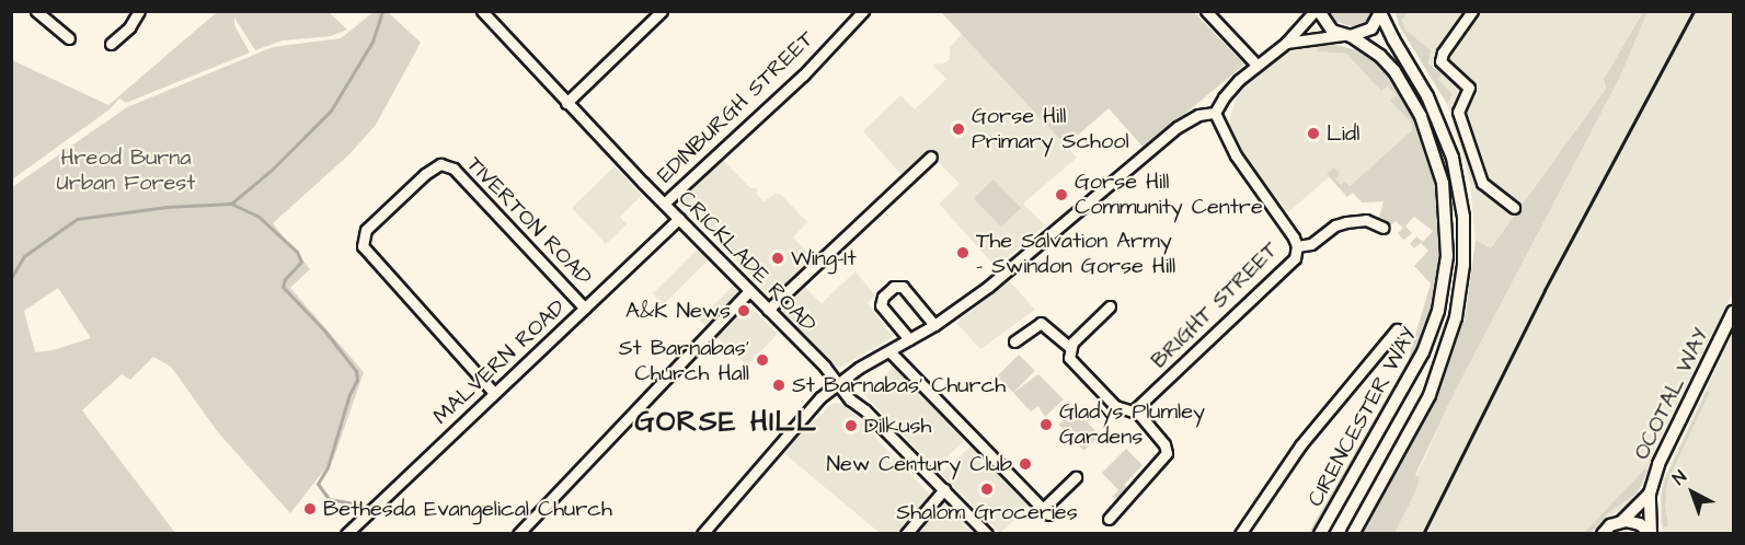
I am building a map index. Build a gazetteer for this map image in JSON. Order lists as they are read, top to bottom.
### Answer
{
  "streets": {
    "main road": ["OCOTAL WAY", "CIRENCESTER WAY"],
    "street": [
      "EDINBURGH STREET",
      "TIVERTON ROAD",
      "CRICKLADE ROAD",
      "BRIGHT STREET",
      "MALVERN ROAD"
    ]
  },
  "crossings": [
    ["EDINBURGH STREET", "CRICKLADE ROAD"],
    ["TIVERTON ROAD", "MALVERN ROAD"],
    ["CRICKLADE ROAD", "MALVERN ROAD"]
  ],
  "districts": ["GORSE HILL"],
  "parks": ["Hreod Burna Urban Forest"],
  "places": [
    "Gorse Hill Primary School",
    "Lidl",
    "Gorse Hill Community Centre",
    "The Salvation Army - Swindon Gorse Hill",
    "Wing-It",
    "A&K News",
    "St Barnabas' Church Hall",
    "St Barnabas' Church",
    "Gladys Plumley Gardens",
    "Dilkush",
    "New Century Club",
    "Shalom Groceries",
    "Bethesda Evangelical Church"
  ],
  "north": "top left"
}
